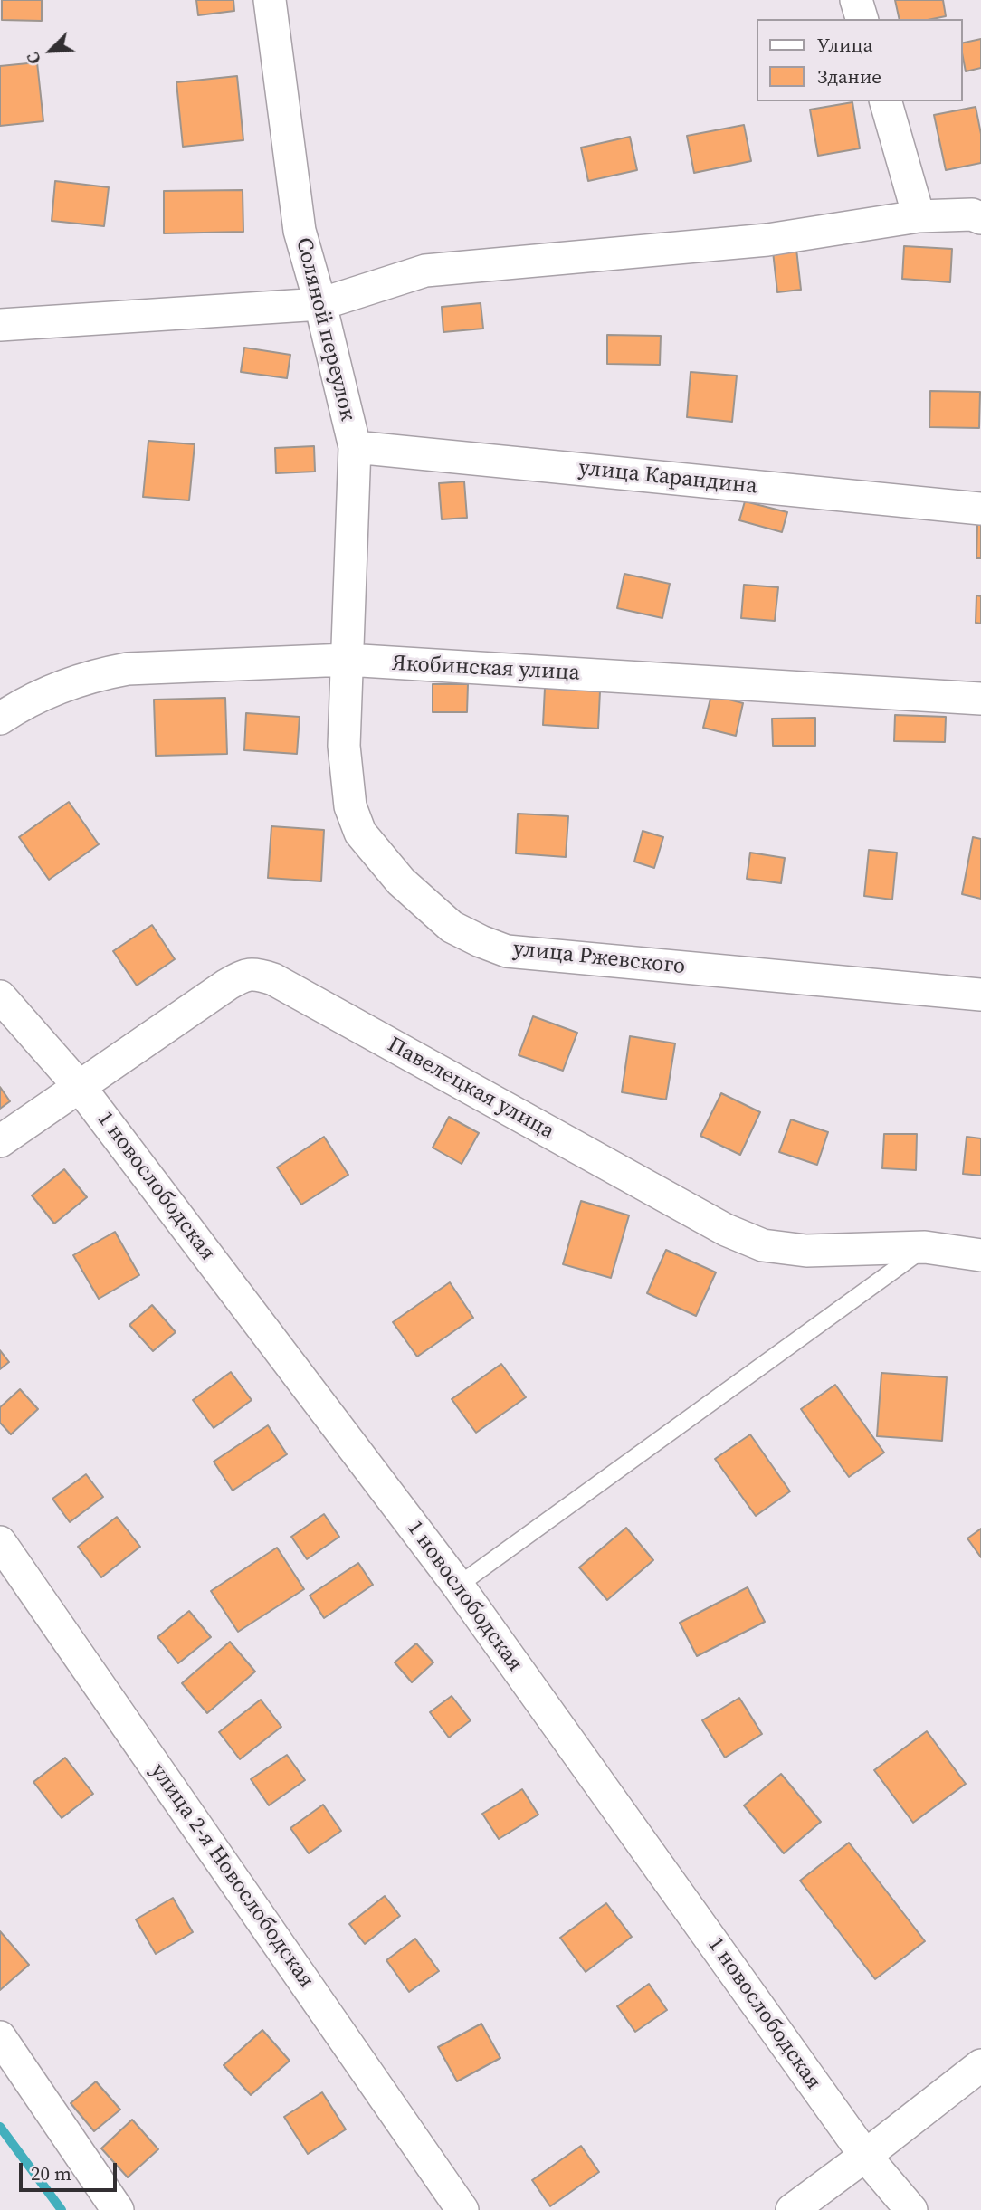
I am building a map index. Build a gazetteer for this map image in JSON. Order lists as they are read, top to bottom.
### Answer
{
  "streets": {
    "street": [
      "Соляной переулок",
      "улица Карандина",
      "Якобинская улица",
      "улица Ржевского",
      "Павелецкая улица",
      "1 новослободская",
      "улица 2-я Новослободская"
    ]
  },
  "crossings": [
    ["Соляной переулок", "улица Карандина"],
    ["Соляной переулок", "Якобинская улица"],
    ["Соляной переулок", "улица Ржевского"],
    ["Якобинская улица", "улица Ржевского"],
    ["Павелецкая улица", "1 новослободская"]
  ],
  "legend": ["Улица", "Здание"],
  "scale_bar": "20 m",
  "north": "bottom left"
}
